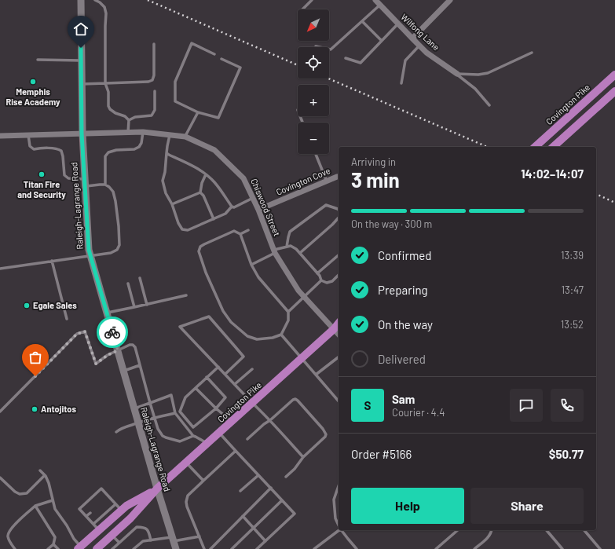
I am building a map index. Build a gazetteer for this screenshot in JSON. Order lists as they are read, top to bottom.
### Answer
{
  "streets": {
    "main road": ["Covington Pike", "Raleigh-Lagrange Road"],
    "street": ["Wilfong Lane", "Covington Cove", "Chiswood Street"]
  },
  "crossings": [
    ["Covington Pike", "Raleigh-Lagrange Road"],
    ["Covington Pike", "Chiswood Street"],
    ["Covington Cove", "Chiswood Street"],
    ["Raleigh-Lagrange Road", "Chiswood Street"]
  ],
  "places": [
    "Memphis Rise Academy",
    "Titan Fire and Security",
    "Egale Sales",
    "Antojitos"
  ],
  "north": "bottom left",
  "page": {
    "map_buttons": ["+", "−"],
    "heading": ["3 min", "Arriving in", "14:02–14:07"],
    "panel": [
      "Sam",
      "Courier · 4.4",
      "Order #5166",
      "$50.77"
    ],
    "bar": "On the way · 300 m",
    "list": [
      ["Confirmed", "13:39"],
      ["Preparing", "13:47"],
      ["On the way", "13:52"],
      "Delivered"
    ],
    "round": "S",
    "buttons": ["Help", "Share"]
  }
}
